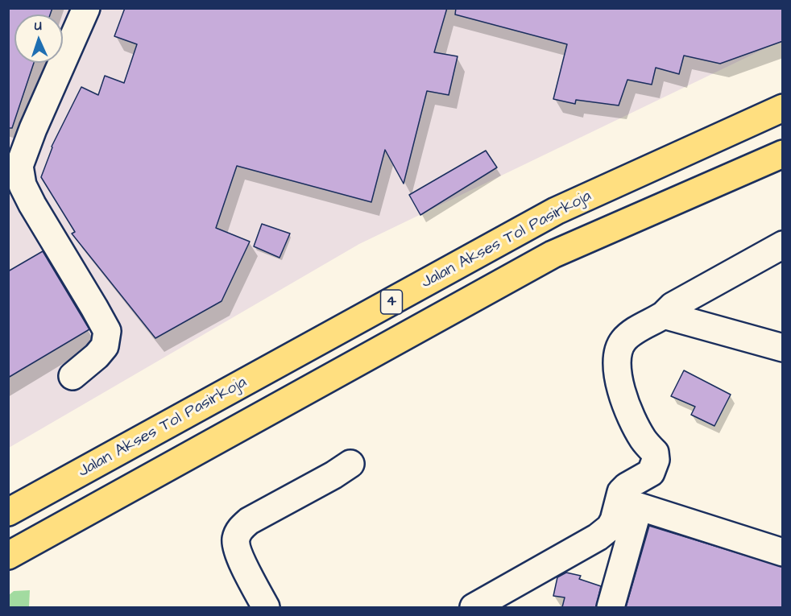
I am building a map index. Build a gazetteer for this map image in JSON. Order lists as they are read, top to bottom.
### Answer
{
  "streets": {
    "highway": ["Jalan Akses Tol Pasirkoja", "4"]
  },
  "north": "top"
}
